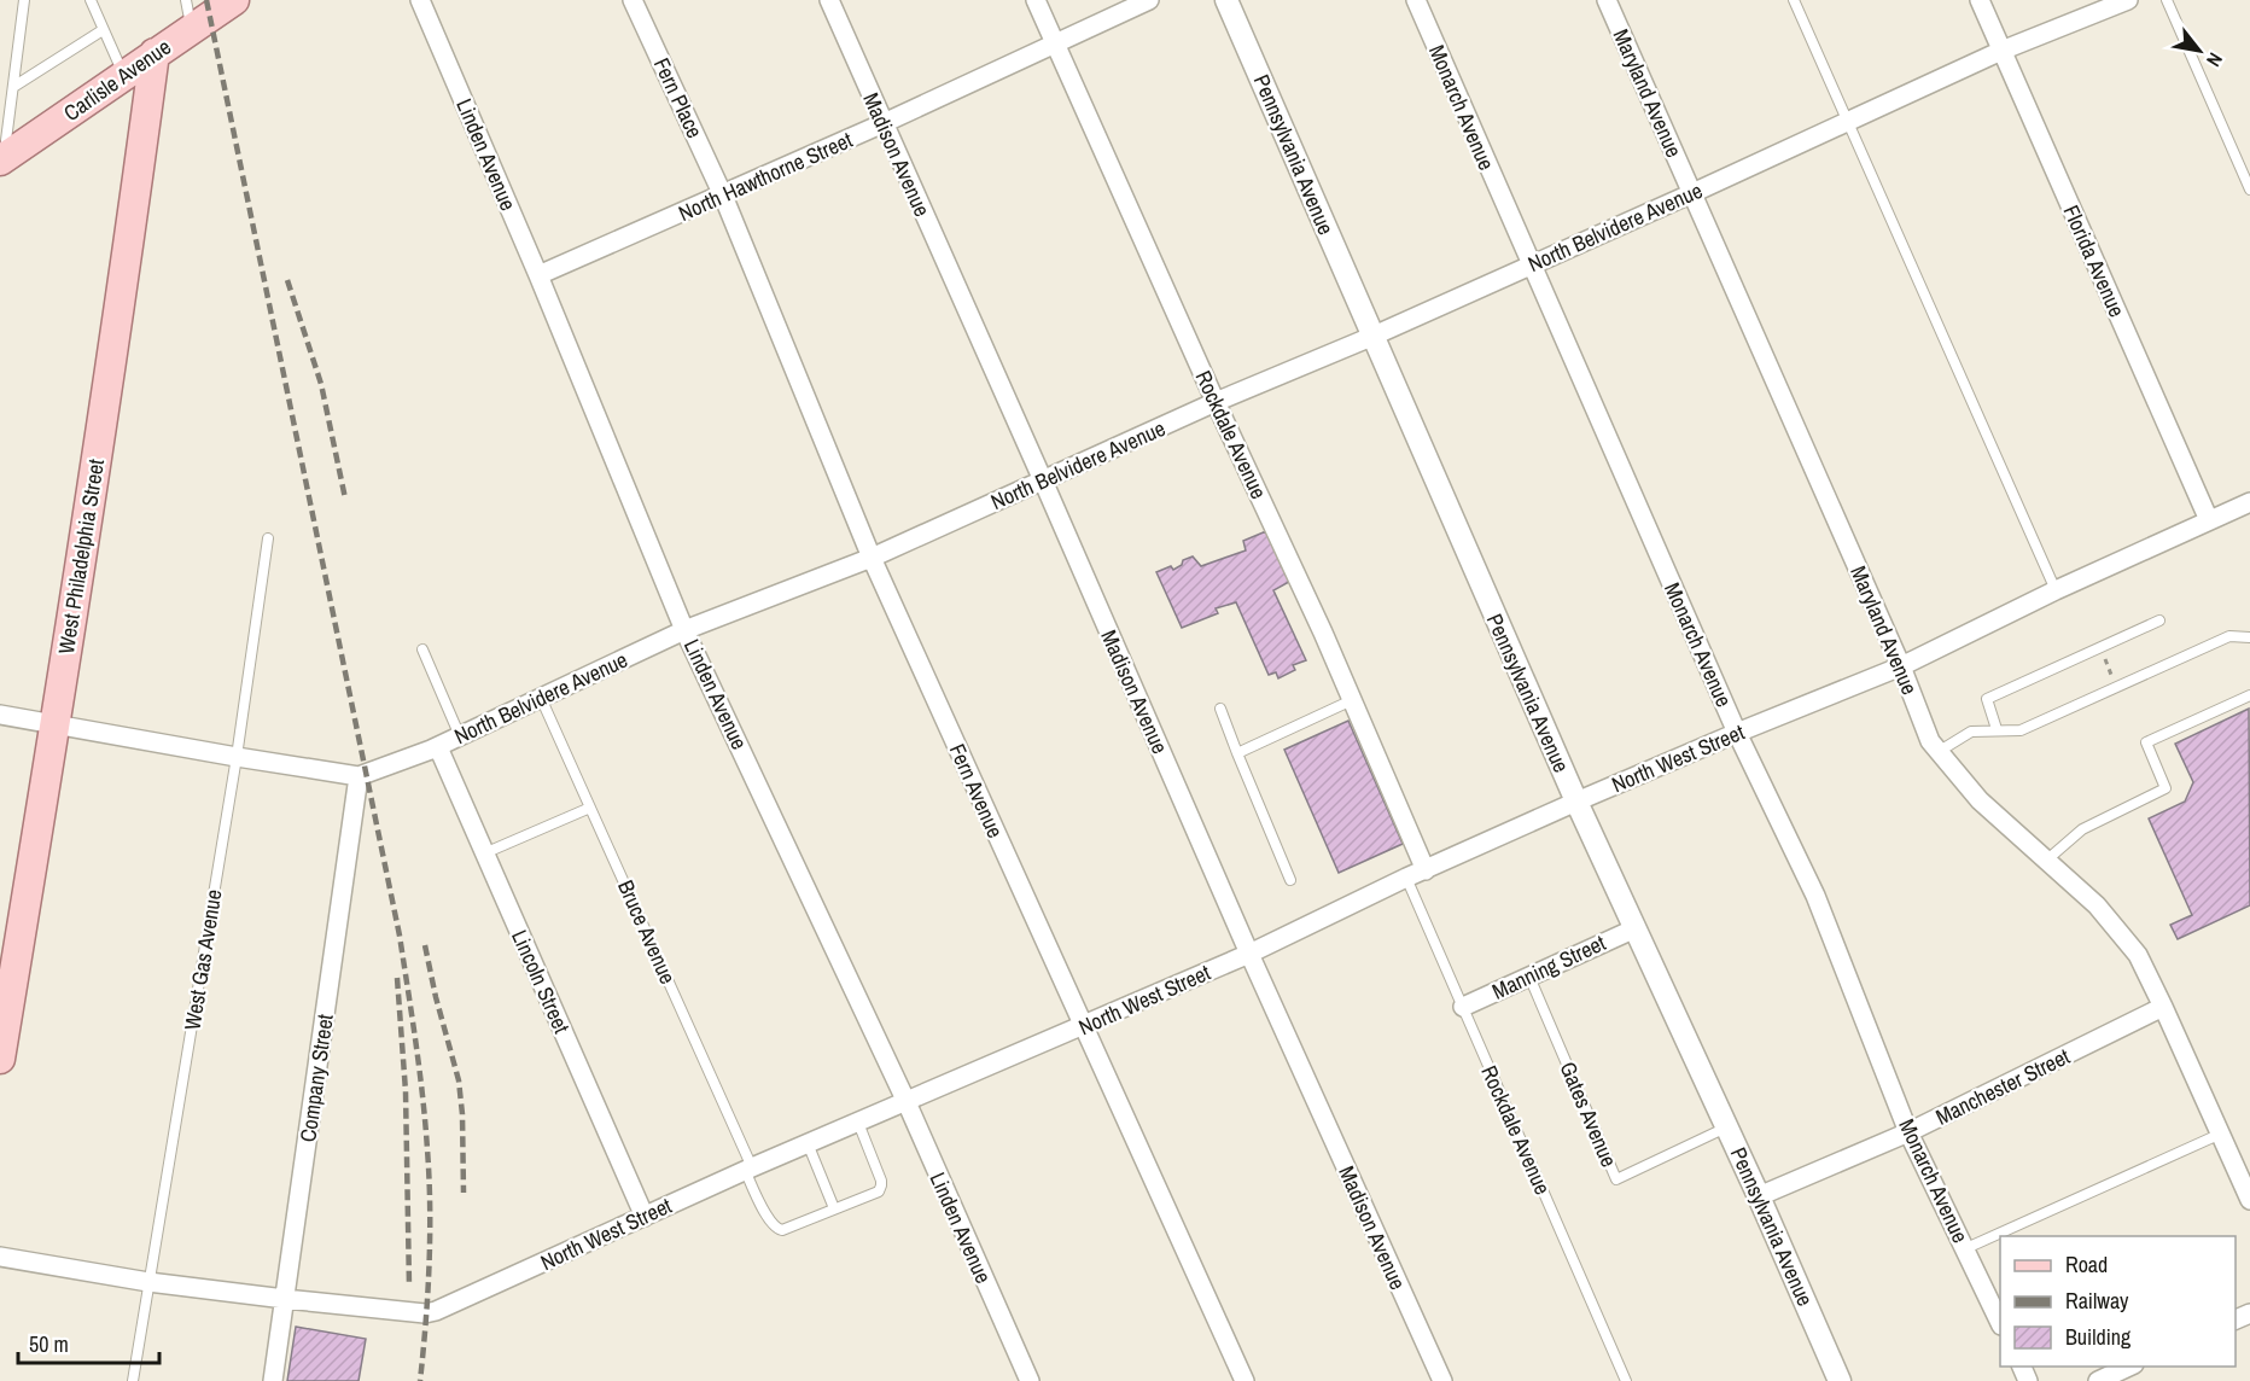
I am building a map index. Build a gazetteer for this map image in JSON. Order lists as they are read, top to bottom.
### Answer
{
  "streets": {
    "main road": ["Carlisle Avenue", "West Philadelphia Street"],
    "street": [
      "Maryland Avenue",
      "Fern Place",
      "Monarch Avenue",
      "Linden Avenue",
      "Madison Avenue",
      "Pennsylvania Avenue",
      "North Hawthorne Street",
      "North Belvidere Avenue",
      "Florida Avenue",
      "Rockdale Avenue",
      "North West Street",
      "Fern Avenue",
      "Manning Street",
      "Lincoln Street",
      "Company Street",
      "Manchester Street"
    ],
    "lane": ["Bruce Avenue", "West Gas Avenue", "Gates Avenue"]
  },
  "crossings": [
    ["Carlisle Avenue", "West Philadelphia Street"],
    ["Maryland Avenue", "North Belvidere Avenue"],
    ["Maryland Avenue", "North West Street"],
    ["Maryland Avenue", "Manchester Street"],
    ["Fern Place", "North Hawthorne Street"],
    ["Fern Place", "Fern Avenue"],
    ["Monarch Avenue", "North Belvidere Avenue"],
    ["Monarch Avenue", "North West Street"],
    ["Monarch Avenue", "Manchester Street"],
    ["Linden Avenue", "North Hawthorne Street"],
    ["Linden Avenue", "North Belvidere Avenue"],
    ["Linden Avenue", "North West Street"],
    ["Madison Avenue", "North Hawthorne Street"],
    ["Madison Avenue", "North Belvidere Avenue"],
    ["Madison Avenue", "North West Street"],
    ["Pennsylvania Avenue", "North Belvidere Avenue"],
    ["Pennsylvania Avenue", "North West Street"],
    ["Pennsylvania Avenue", "Manning Street"],
    ["Pennsylvania Avenue", "Manchester Street"],
    ["Pennsylvania Avenue", "Gates Avenue"],
    ["North Hawthorne Street", "Rockdale Avenue"],
    ["North Hawthorne Street", "Fern Avenue"],
    ["North Belvidere Avenue", "Florida Avenue"],
    ["North Belvidere Avenue", "Rockdale Avenue"],
    ["North Belvidere Avenue", "West Philadelphia Street"],
    ["North Belvidere Avenue", "Fern Avenue"],
    ["North Belvidere Avenue", "Bruce Avenue"],
    ["North Belvidere Avenue", "West Gas Avenue"],
    ["North Belvidere Avenue", "Lincoln Street"],
    ["North Belvidere Avenue", "Company Street"],
    ["Florida Avenue", "North West Street"],
    ["Rockdale Avenue", "North West Street"],
    ["Rockdale Avenue", "Manning Street"],
    ["North West Street", "Fern Avenue"],
    ["North West Street", "Bruce Avenue"],
    ["North West Street", "West Gas Avenue"],
    ["North West Street", "Lincoln Street"],
    ["North West Street", "Company Street"],
    ["Manning Street", "Gates Avenue"]
  ],
  "legend": ["Road", "Railway", "Building"],
  "scale_bar": "50 m",
  "north": "bottom right"
}
